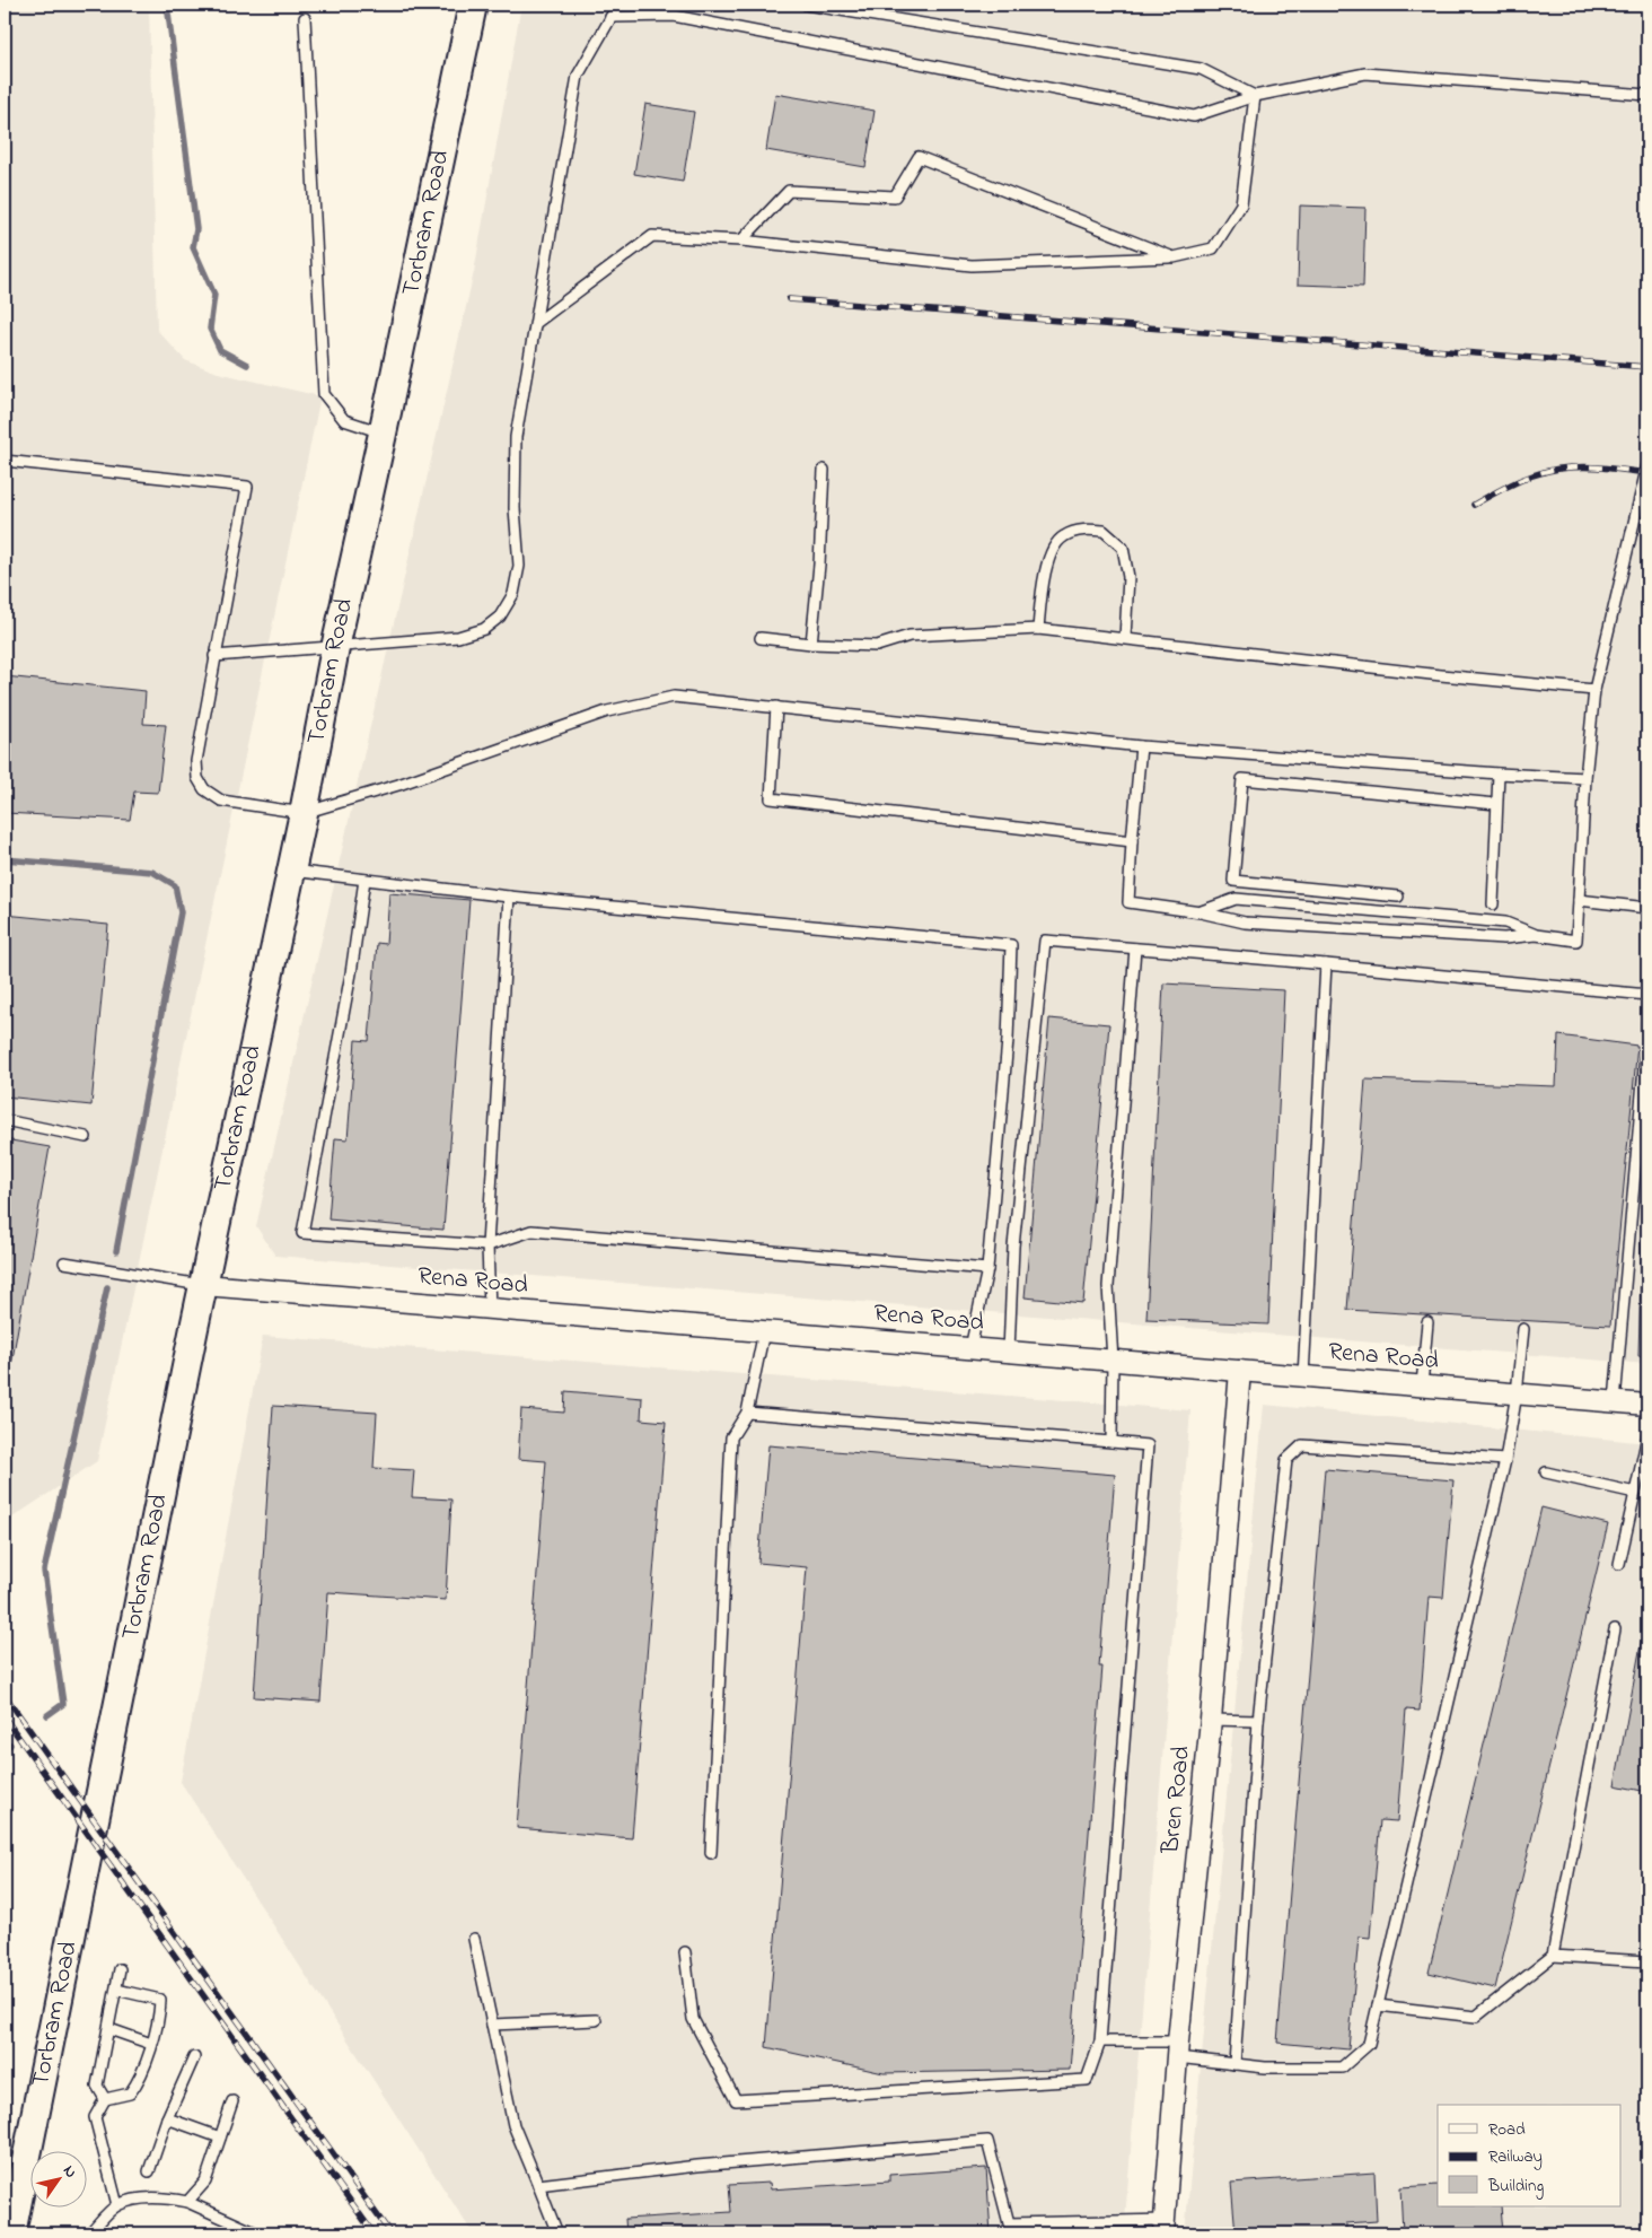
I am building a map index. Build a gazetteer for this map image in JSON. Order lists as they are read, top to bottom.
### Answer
{
  "streets": {
    "main road": ["Torbram Road"],
    "street": ["Rena Road", "Bren Road"]
  },
  "crossings": [
    ["Torbram Road", "Rena Road"],
    ["Rena Road", "Bren Road"]
  ],
  "legend": ["Road", "Railway", "Building"],
  "north": "top right"
}
